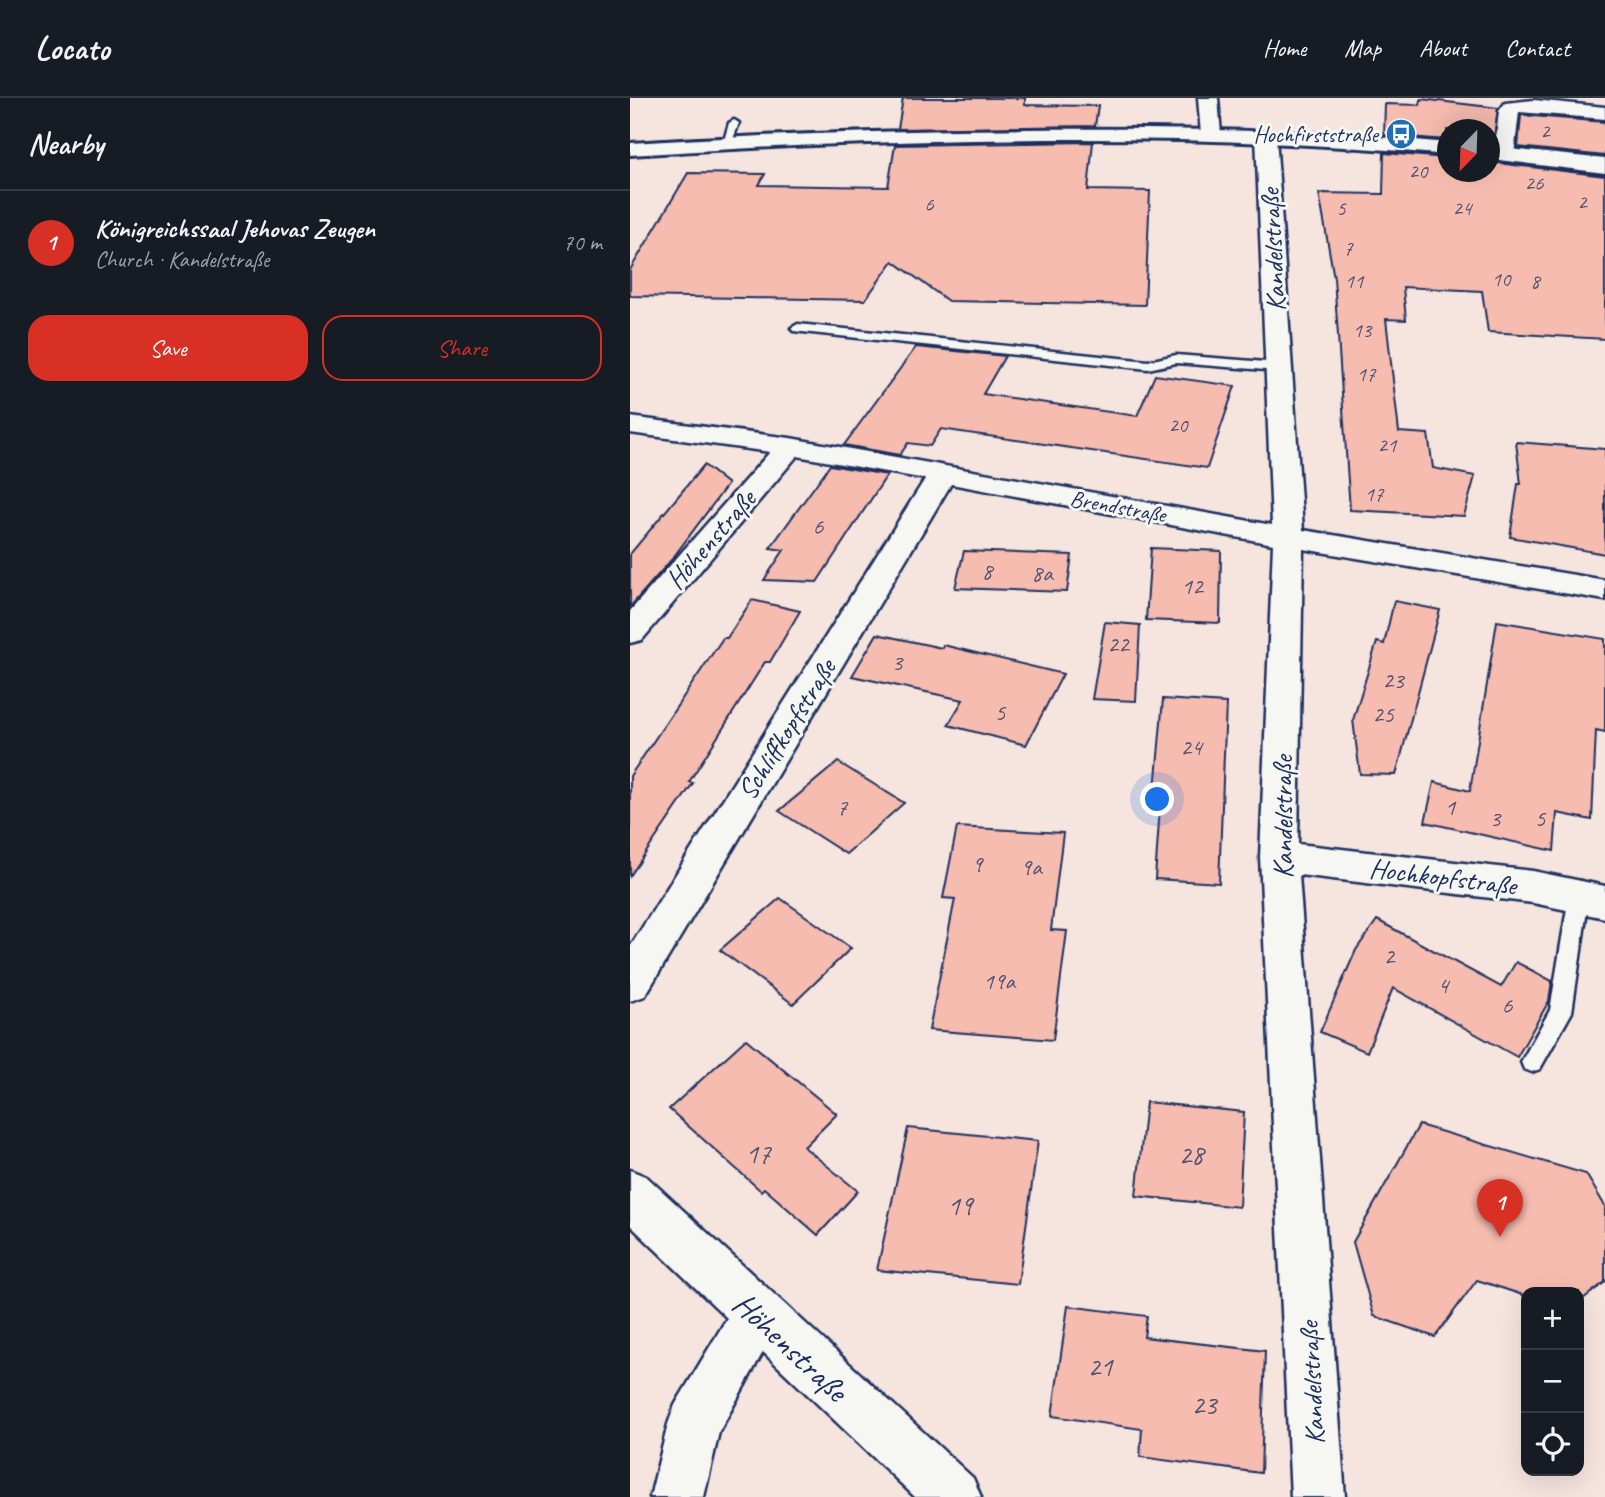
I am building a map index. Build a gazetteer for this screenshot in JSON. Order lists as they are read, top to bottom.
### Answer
{
  "streets": {
    "street": [
      "Kandelstraße",
      "Brendstraße",
      "Höhenstraße",
      "Schliffkopfstraße",
      "Hochkopfstraße"
    ]
  },
  "crossings": [
    ["Kandelstraße", "Brendstraße"],
    ["Kandelstraße", "Hochkopfstraße"],
    ["Brendstraße", "Höhenstraße"],
    ["Brendstraße", "Schliffkopfstraße"]
  ],
  "places": {
    "bus stop": ["Hochfirststraße"]
  },
  "house_numbers": [
    "2",
    "20",
    "26",
    "2",
    "6",
    "5",
    "24",
    "7",
    "10",
    "11",
    "8",
    "13",
    "17",
    "20",
    "21",
    "17",
    "6",
    "8",
    "8a",
    "12",
    "22",
    "3",
    "23",
    "5",
    "25",
    "24",
    "7",
    "1",
    "3",
    "5",
    "9",
    "9a",
    "2",
    "19a",
    "4",
    "6",
    "17",
    "28",
    "19",
    "21",
    "23"
  ],
  "north": "bottom left",
  "page": {
    "header": "Locato",
    "nav": [
      "Home",
      "Map",
      "About",
      "Contact"
    ],
    "heading": "Nearby",
    "list": [
      {
        "mark": "1",
        "name": "Königreichssaal Jehovas Zeugen",
        "note": "Church · Kandelstraße",
        "value": "70 m"
      }
    ],
    "buttons": ["Save", "Share"],
    "pins": "1",
    "map_buttons": ["+", "−"]
  }
}
